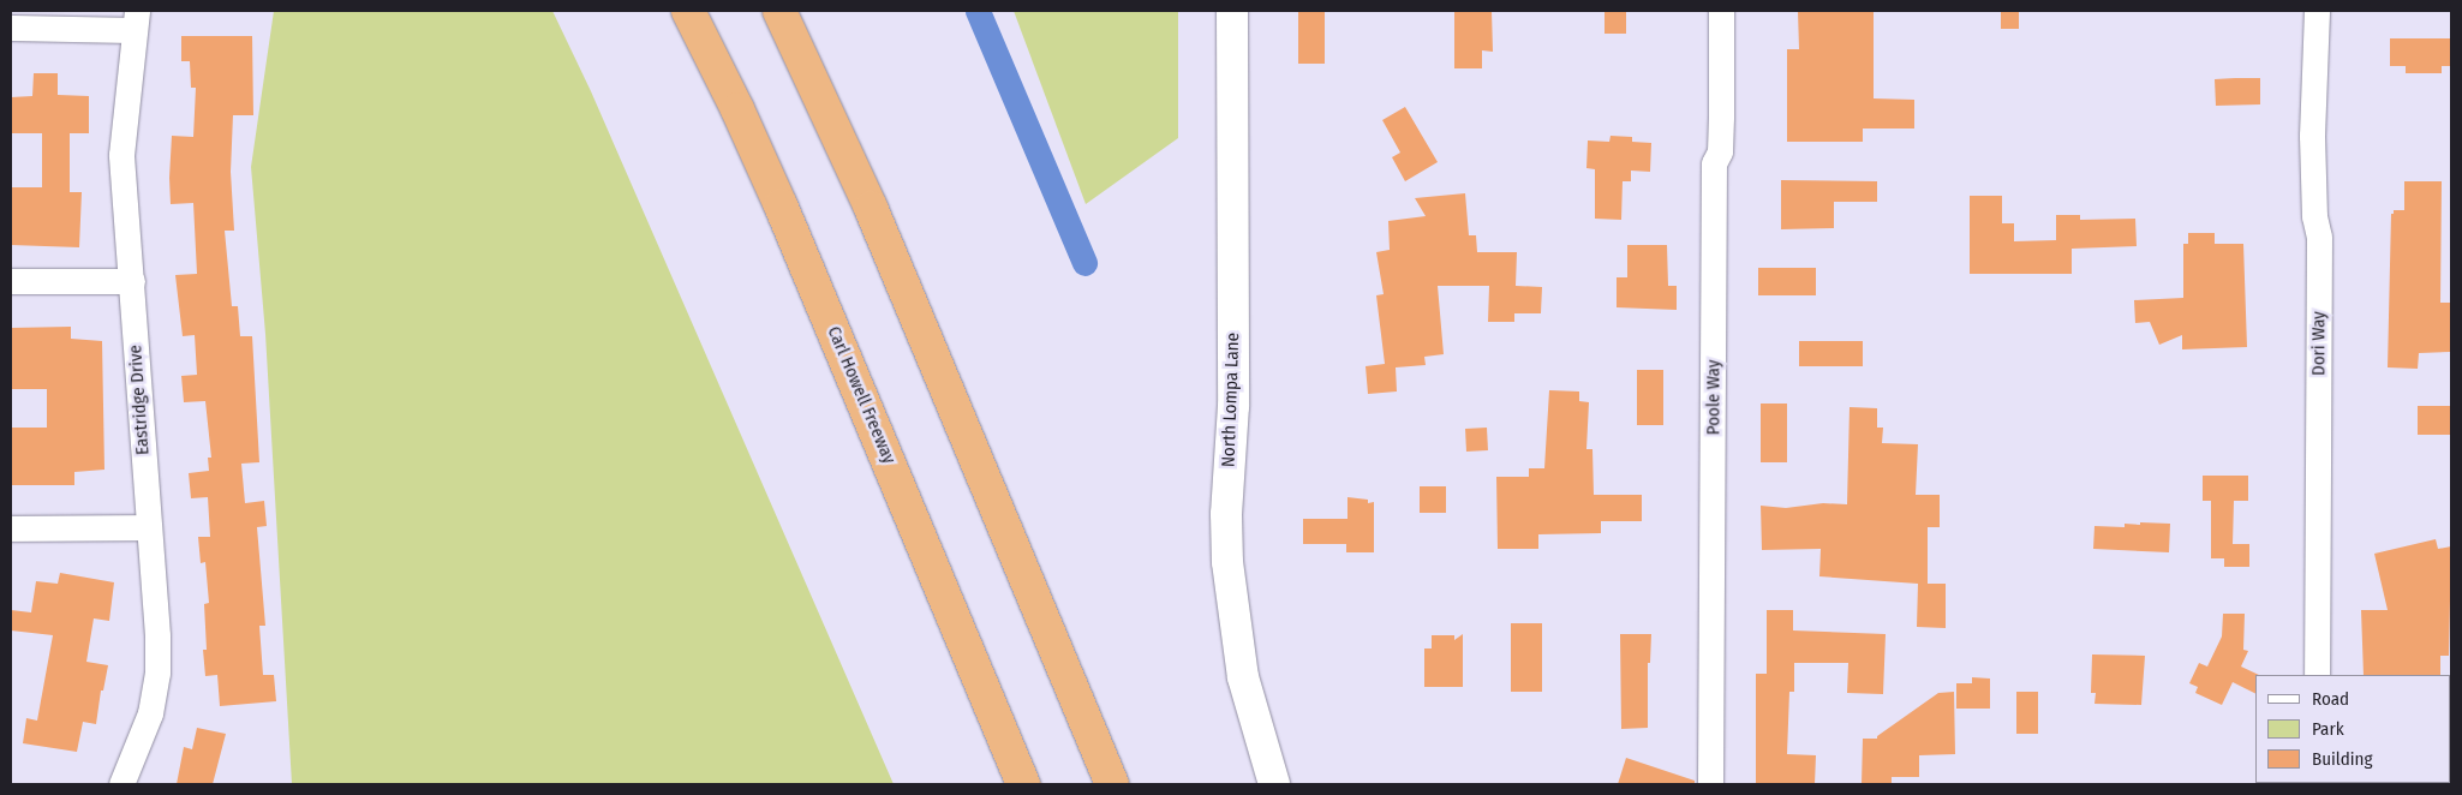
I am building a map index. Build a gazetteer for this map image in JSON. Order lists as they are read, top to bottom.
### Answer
{
  "streets": {
    "highway": ["Carl Howell Freeway"],
    "street": [
      "Dori Way",
      "Poole Way",
      "Eastridge Drive",
      "North Lompa Lane"
    ]
  },
  "legend": ["Road", "Park", "Building"]
}
